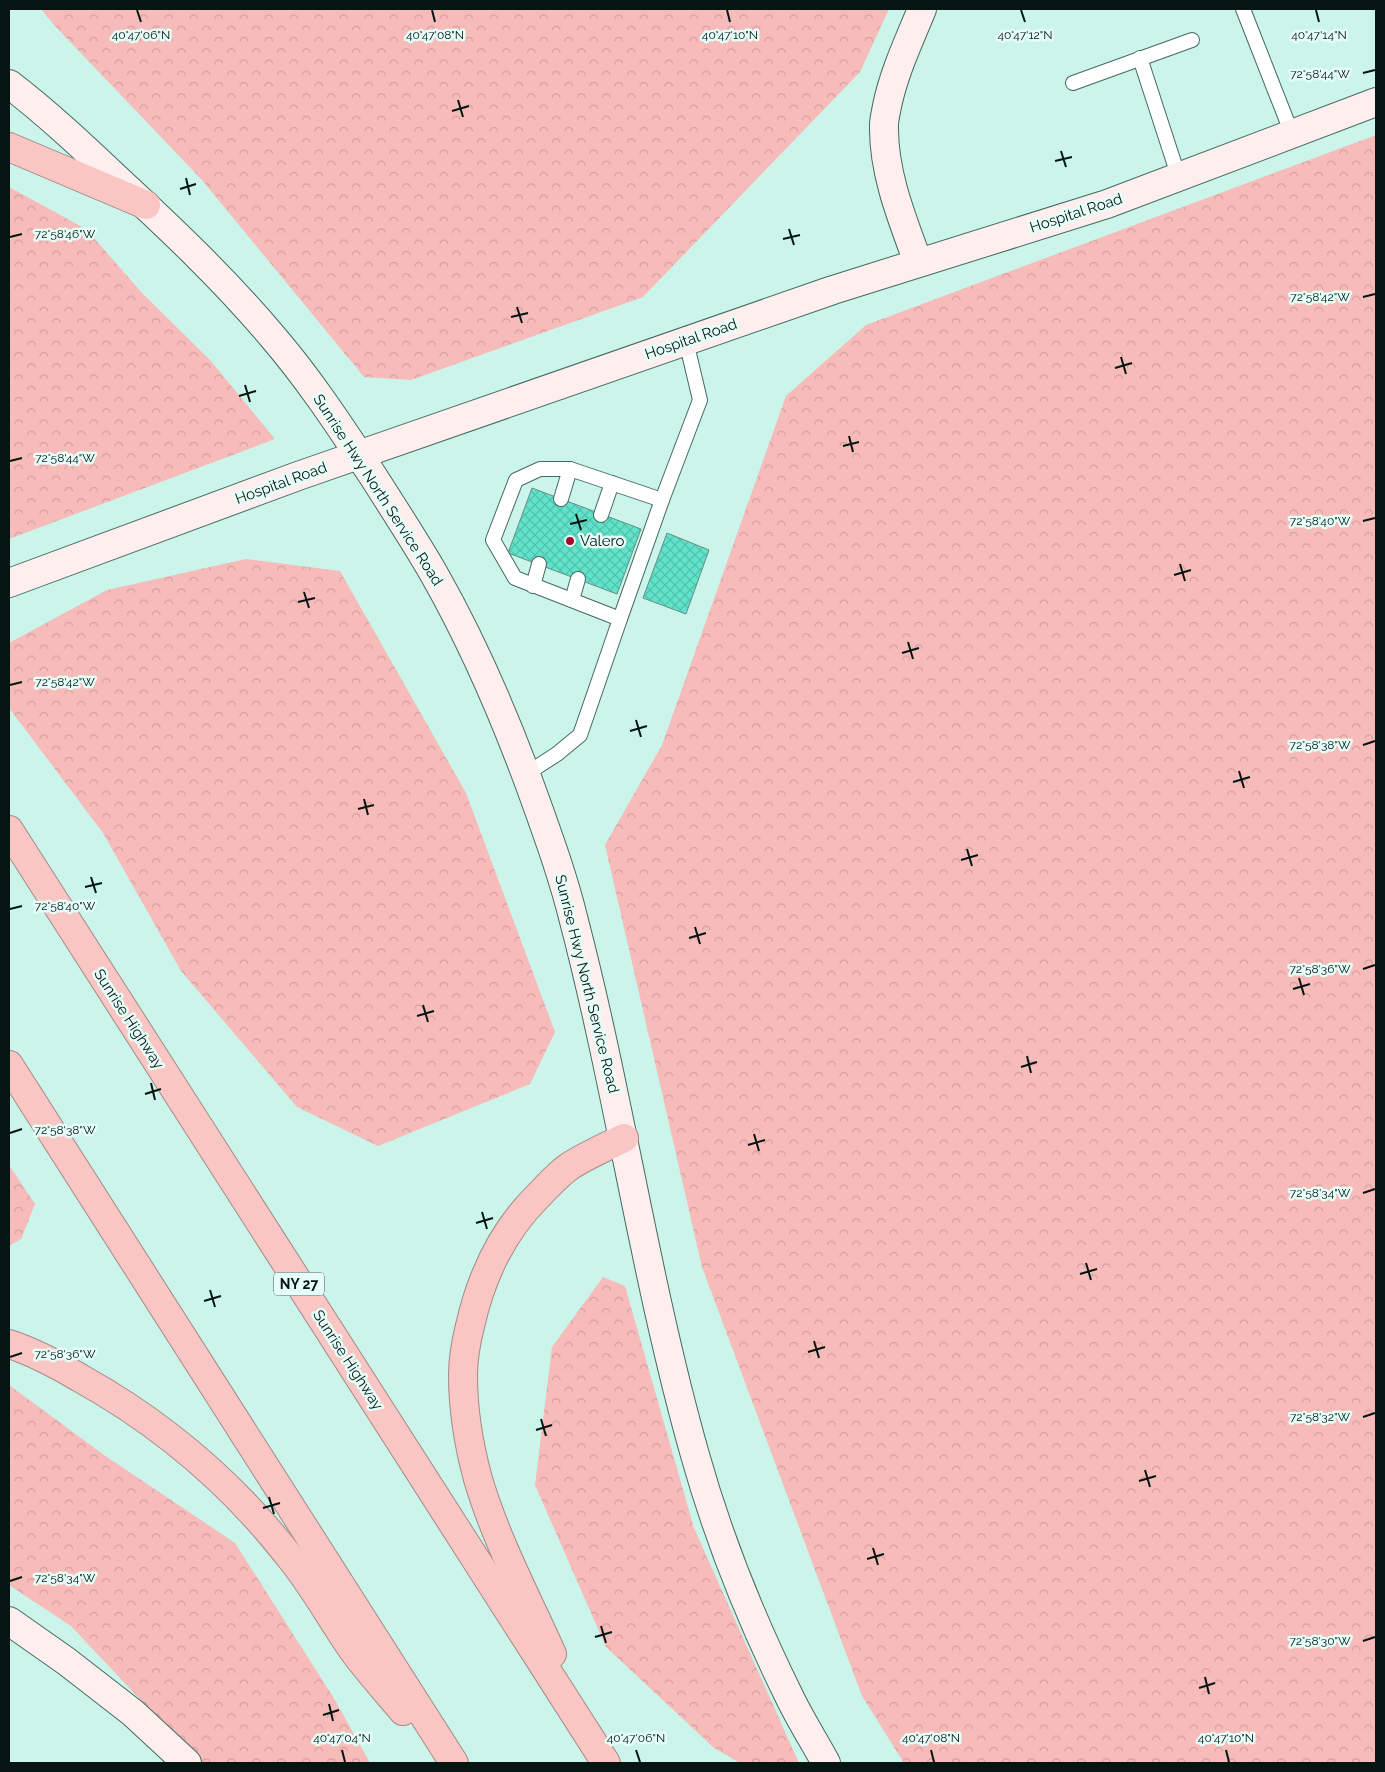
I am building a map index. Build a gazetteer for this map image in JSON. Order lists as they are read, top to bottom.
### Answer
{
  "streets": {
    "highway": ["Sunrise Highway", "NY 27"],
    "street": ["Hospital Road", "Sunrise Hwy North Service Road"]
  },
  "crossings": [
    ["Hospital Road", "Sunrise Hwy North Service Road"]
  ],
  "places": ["Valero"],
  "coordinates": [
    "40°47'06\"N",
    "40°47'08\"N",
    "40°47'10\"N",
    "40°47'12\"N",
    "40°47'14\"N",
    "72°58'44\"W",
    "72°58'46\"W",
    "72°58'42\"W",
    "72°58'40\"W",
    "72°58'38\"W",
    "72°58'36\"W",
    "72°58'34\"W",
    "72°58'32\"W",
    "72°58'30\"W",
    "40°47'04\"N"
  ]
}
